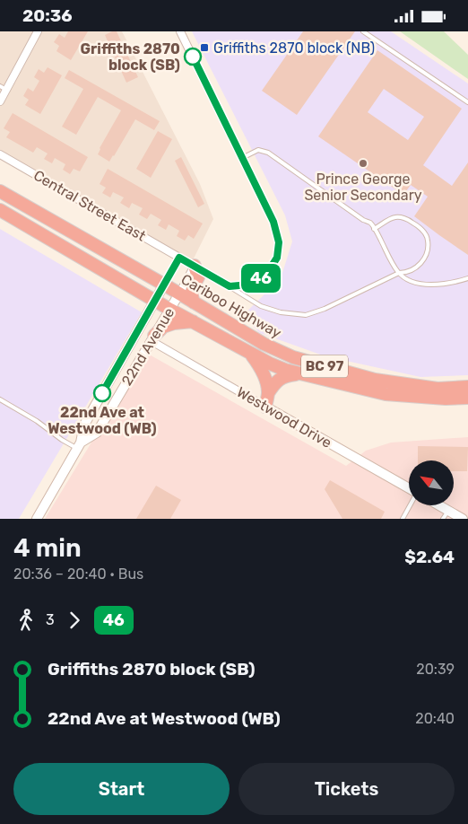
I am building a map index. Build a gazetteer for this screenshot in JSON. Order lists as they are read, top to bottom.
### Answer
{
  "streets": {
    "highway": ["Cariboo Highway", "BC 97"],
    "street": ["Central Street East", "22nd Avenue", "Westwood Drive"]
  },
  "crossings": [
    ["Central Street East", "22nd Avenue"],
    ["Cariboo Highway", "22nd Avenue"],
    ["22nd Avenue", "BC 97"],
    ["22nd Avenue", "Westwood Drive"]
  ],
  "places": {
    "transit": ["Griffiths 2870 block (NB)"],
    "other": ["Griffiths 2870 block (SB)", "Prince George Senior Secondary", "22nd Ave at Westwood (WB)"]
  },
  "lines": ["bus line 46"],
  "north": "top left",
  "page": {
    "status": "20:36",
    "on_map": "46",
    "heading": ["4 min", "20:36 – 20:40 · Bus", "$2.64"],
    "legs": ["3", "46"],
    "list": [
      {
        "name": "Griffiths 2870 block (SB)",
        "value": "20:39"
      },
      {
        "name": "22nd Ave at Westwood (WB)",
        "value": "20:40"
      }
    ],
    "buttons": ["Start", "Tickets"]
  }
}
